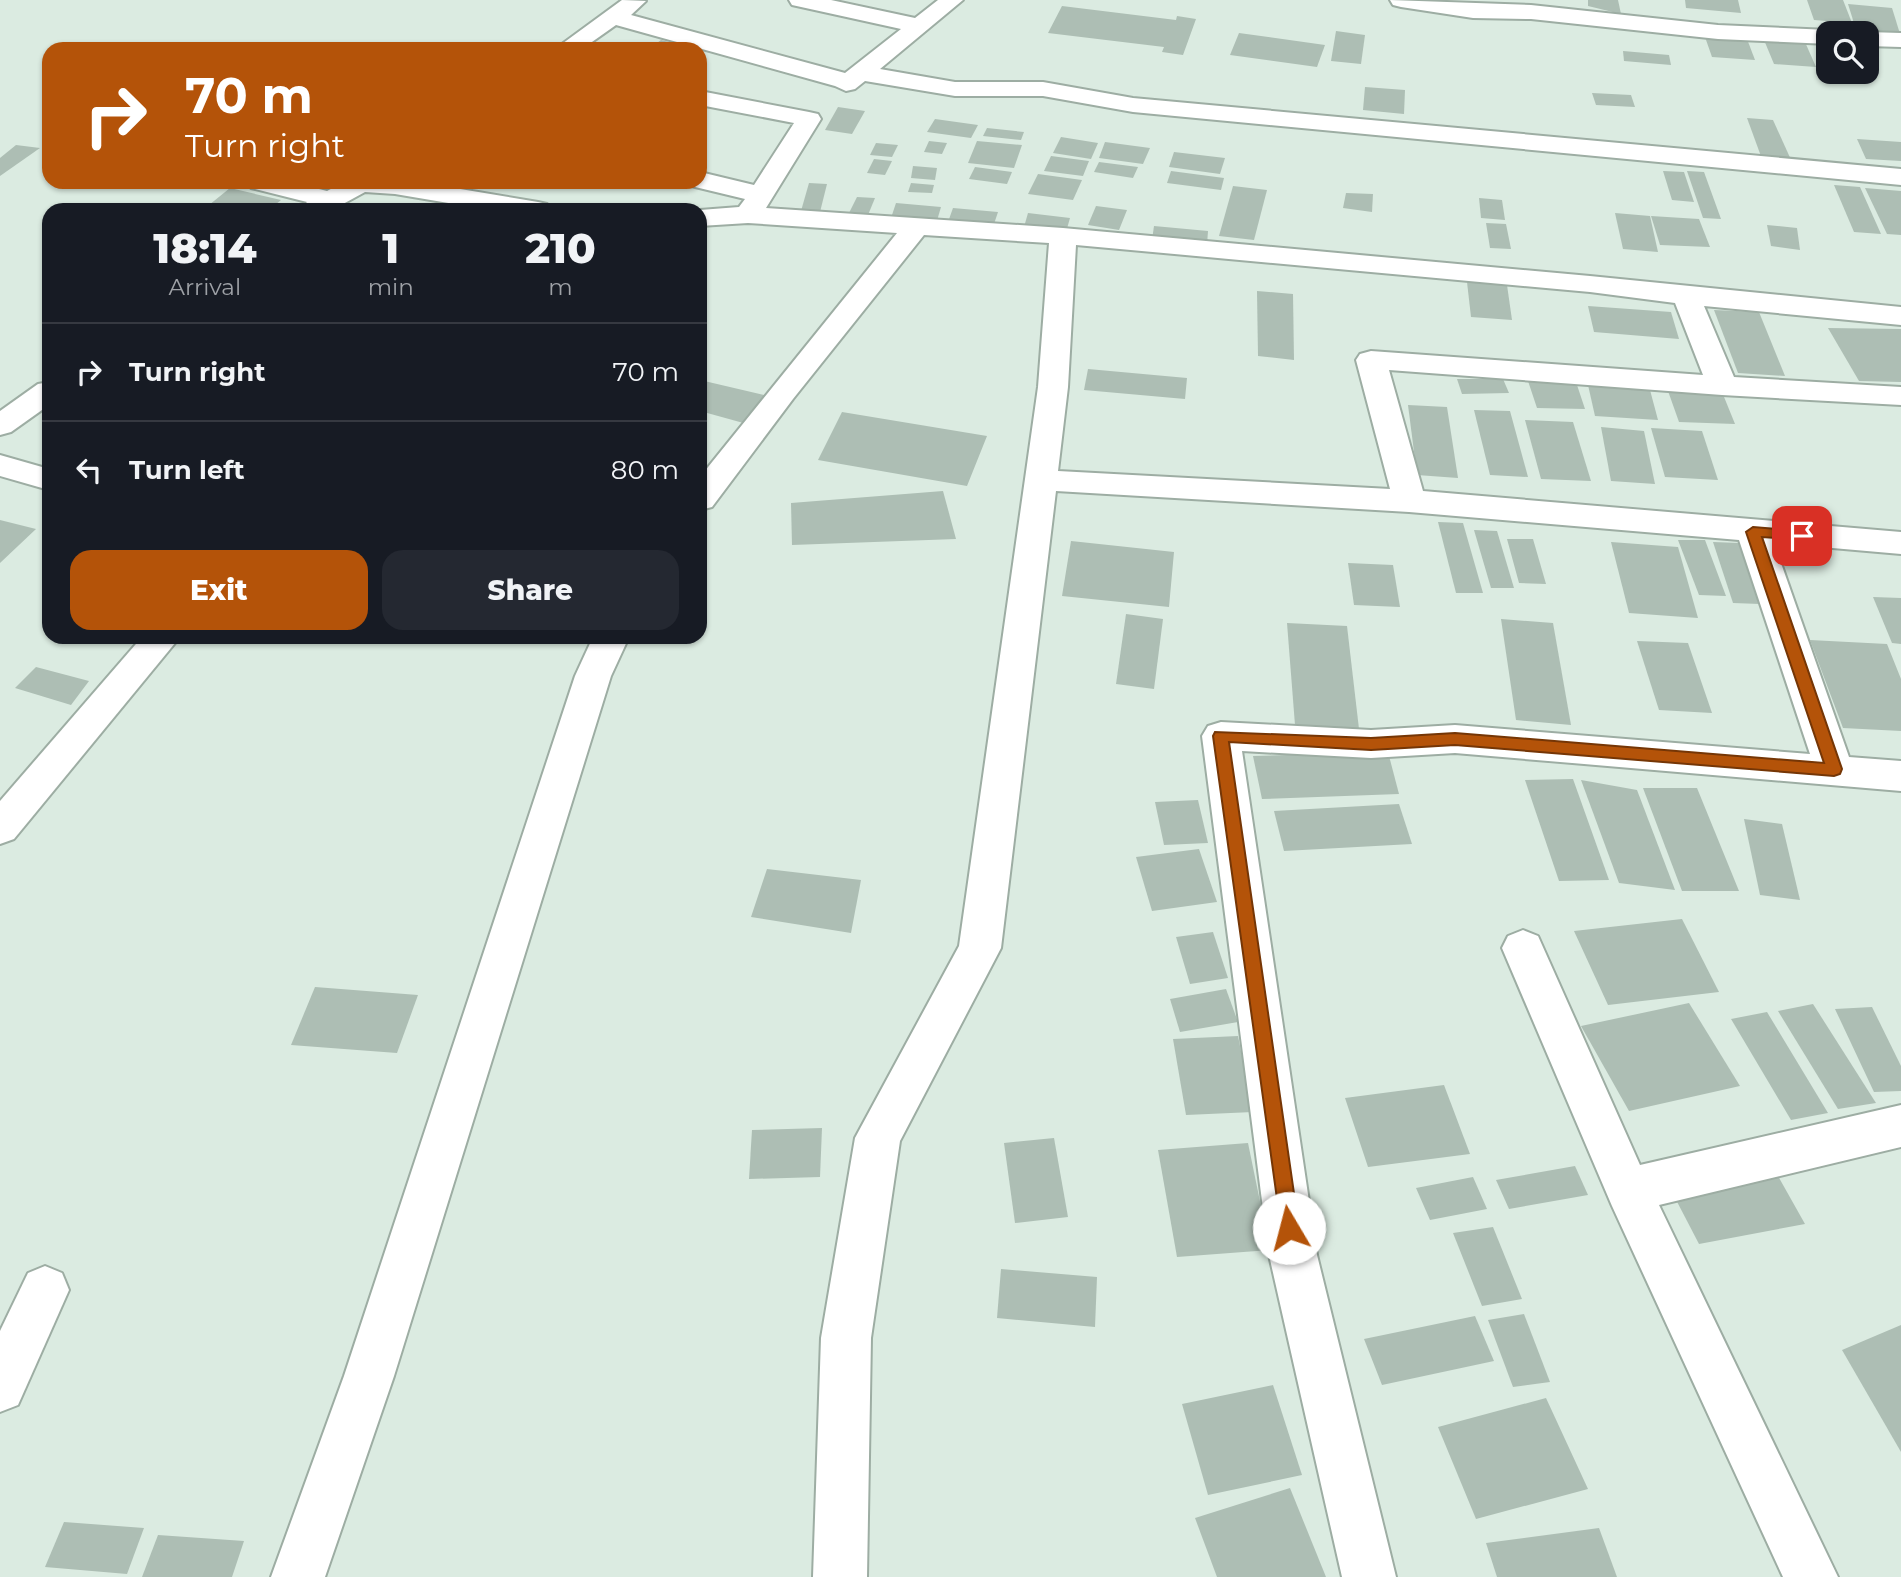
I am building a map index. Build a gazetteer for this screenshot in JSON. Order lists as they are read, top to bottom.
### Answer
{
  "page": {
    "turn": ["70 m", "Turn right"],
    "eta": [
      "18:14",
      "Arrival",
      "1",
      "min",
      "210",
      "m"
    ],
    "list": [
      {
        "name": "Turn right",
        "value": "70 m"
      },
      {
        "name": "Turn left",
        "value": "80 m"
      }
    ],
    "buttons": ["Exit", "Share"]
  }
}
